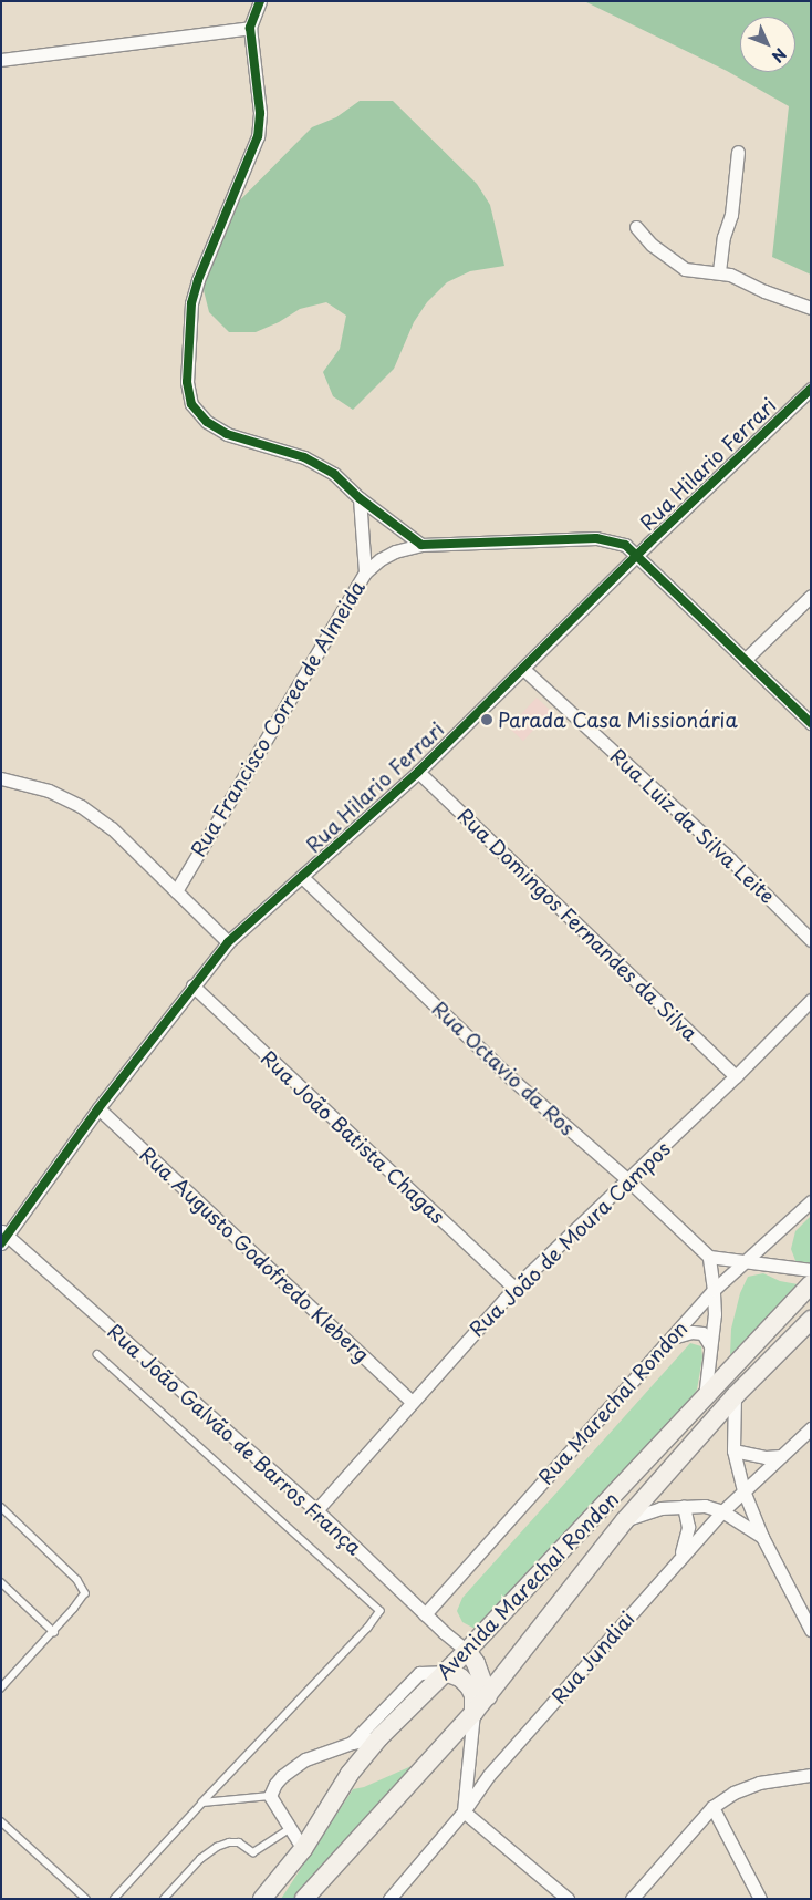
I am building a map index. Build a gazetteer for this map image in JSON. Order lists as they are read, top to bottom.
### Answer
{
  "streets": {
    "main road": ["Avenida Marechal Rondon"],
    "street": [
      "Rua Hilario Ferrari",
      "Rua Francisco Correa de Almeida",
      "Rua Luiz da Silva Leite",
      "Rua Domingos Fernandes da Silva",
      "Rua Octavio da Ros",
      "Rua João Batista Chagas",
      "Rua João de Moura Campos",
      "Rua Augusto Godofredo Kleberg",
      "Rua Marechal Rondon",
      "Rua João Galvão de Barros França",
      "Rua Jundiai"
    ]
  },
  "crossings": [
    ["Rua Hilario Ferrari", "Rua Francisco Correa de Almeida"],
    ["Rua Hilario Ferrari", "Rua Luiz da Silva Leite"],
    ["Rua Hilario Ferrari", "Rua Domingos Fernandes da Silva"],
    ["Rua Hilario Ferrari", "Rua Octavio da Ros"],
    ["Rua Hilario Ferrari", "Rua João Batista Chagas"],
    ["Rua Hilario Ferrari", "Rua Augusto Godofredo Kleberg"],
    ["Rua Hilario Ferrari", "Rua João Galvão de Barros França"],
    ["Rua Domingos Fernandes da Silva", "Rua João de Moura Campos"],
    ["Rua Octavio da Ros", "Rua João de Moura Campos"],
    ["Rua João Batista Chagas", "Rua João de Moura Campos"],
    ["Rua João de Moura Campos", "Rua Augusto Godofredo Kleberg"],
    ["Rua João de Moura Campos", "Rua João Galvão de Barros França"],
    ["Rua Marechal Rondon", "Rua João Galvão de Barros França"],
    ["Rua João Galvão de Barros França", "Avenida Marechal Rondon"]
  ],
  "places": ["Parada Casa Missionária"],
  "north": "bottom right"
}
